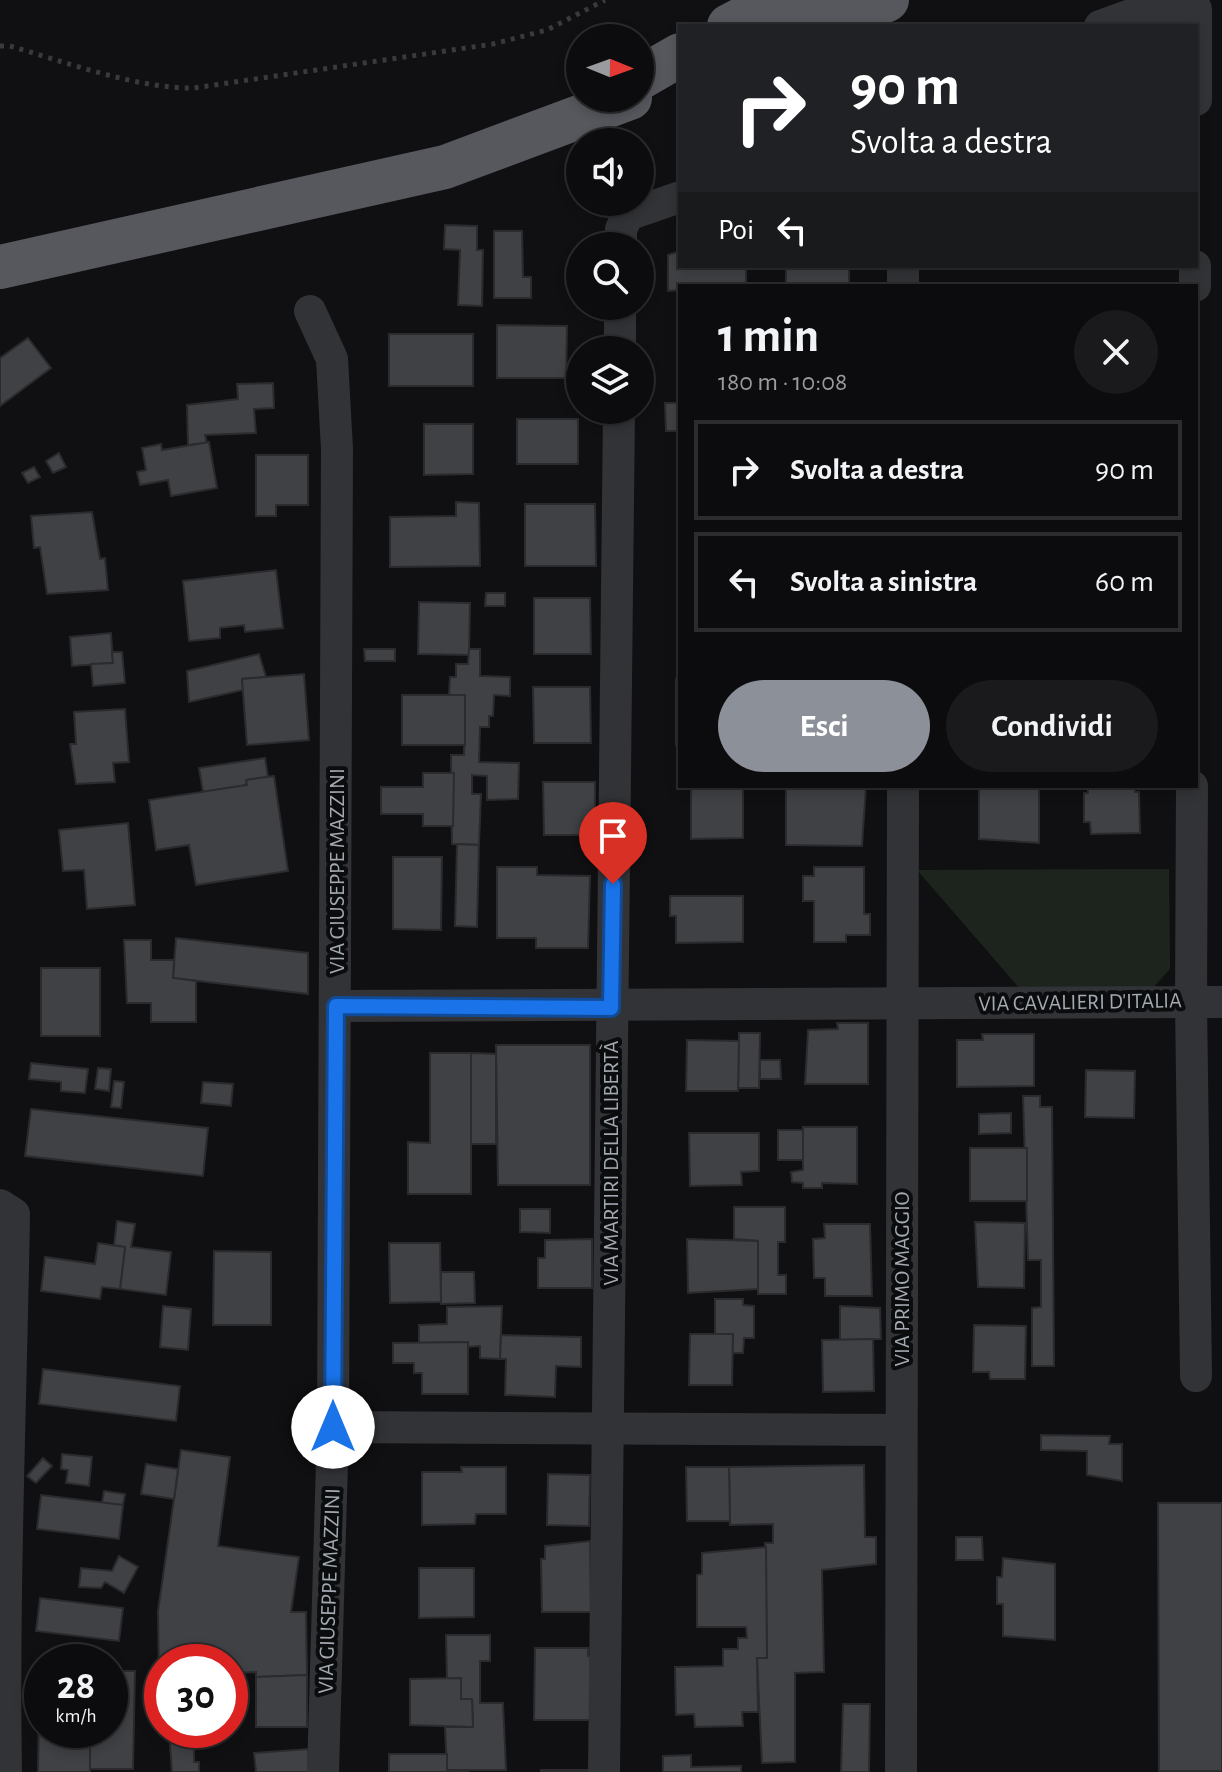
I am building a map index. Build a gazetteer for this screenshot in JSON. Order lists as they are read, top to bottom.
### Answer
{
  "streets": {
    "street": [
      "VIA GIUSEPPE MAZZINI",
      "VIA CAVALIERI D'ITALIA",
      "VIA MARTIRI DELLA LIBERTÀ",
      "VIA PRIMO MAGGIO"
    ]
  },
  "crossings": [
    ["VIA GIUSEPPE MAZZINI", "VIA CAVALIERI D'ITALIA"],
    ["VIA CAVALIERI D'ITALIA", "VIA MARTIRI DELLA LIBERTÀ"],
    ["VIA CAVALIERI D'ITALIA", "VIA PRIMO MAGGIO"]
  ],
  "north": "right",
  "page": {
    "turn": ["90 m", "Svolta a destra"],
    "then": "Poi",
    "heading": ["1 min", "180 m · 10:08"],
    "list": [
      {
        "name": "Svolta a destra",
        "value": "90 m"
      },
      {
        "name": "Svolta a sinistra",
        "value": "60 m"
      }
    ],
    "buttons": ["Esci", "Condividi"],
    "speed": "28 km/h",
    "limit": "30"
  }
}
